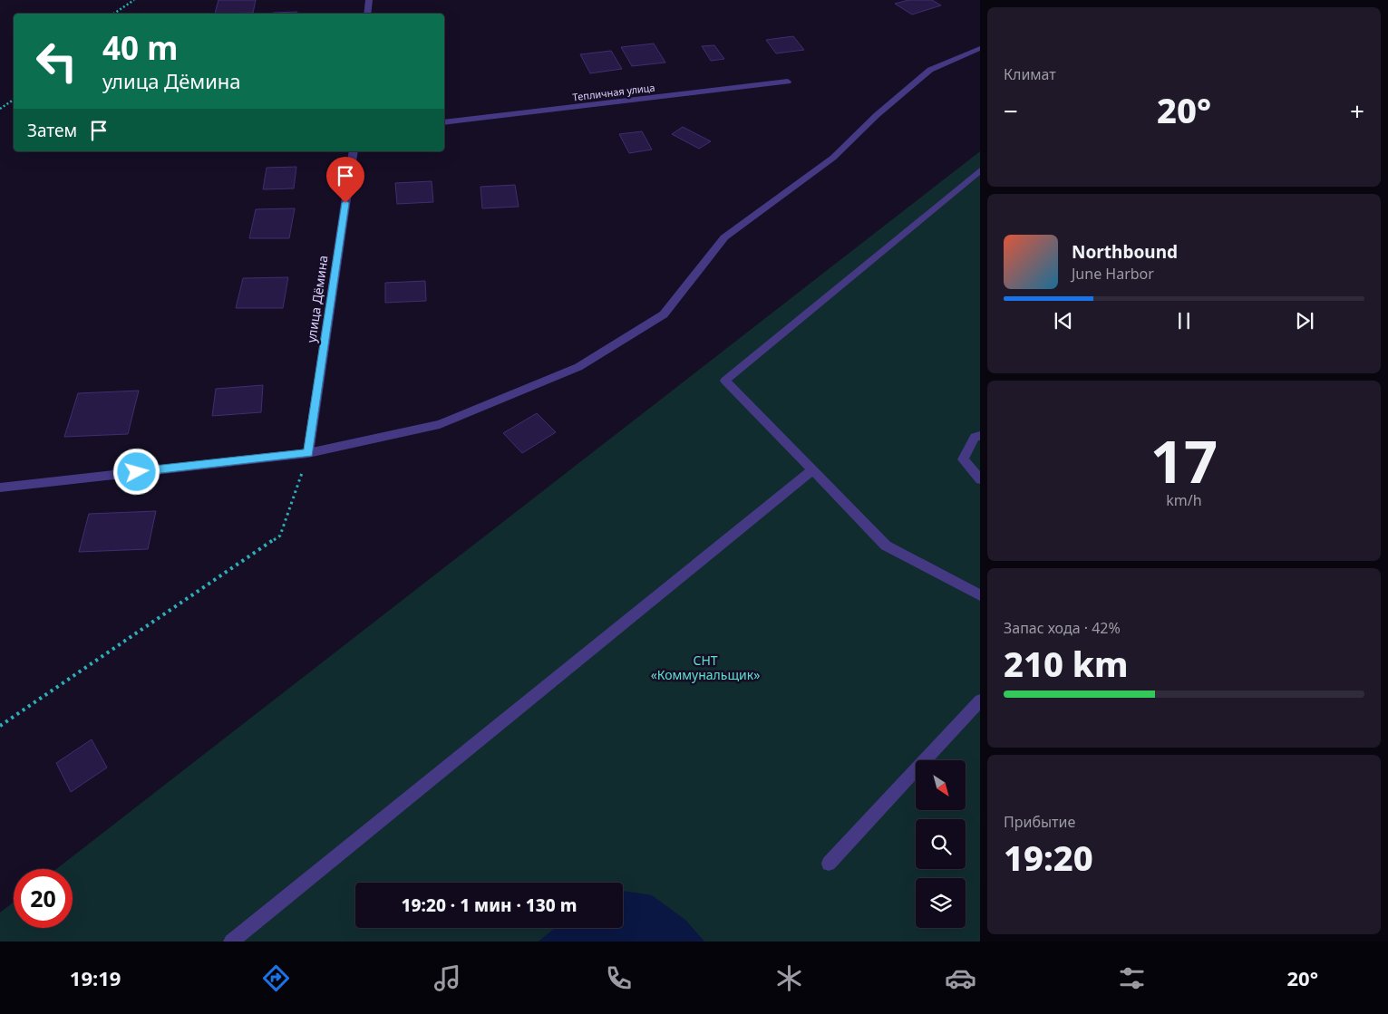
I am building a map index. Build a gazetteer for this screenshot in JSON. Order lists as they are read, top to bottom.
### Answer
{
  "streets": {
    "street": ["Тепличная улица", "улица Дёмина"]
  },
  "parks": ["СНТ «Коммунальщик»"],
  "north": "bottom right",
  "page": {
    "tile": [
      "Климат",
      ["17", "km/h"],
      ["Запас хода · 42%", "210 km"],
      ["Прибытие", "19:20"]
    ],
    "turn": ["40 m", "улица Дёмина"],
    "heat": ["−", "20°", "+"],
    "then": "Затем",
    "song": ["Northbound", "June Harbor"],
    "limit": "20",
    "trip": "19:20 · 1 мин · 130 m",
    "tabs": ["19:19", "20°"]
  }
}
